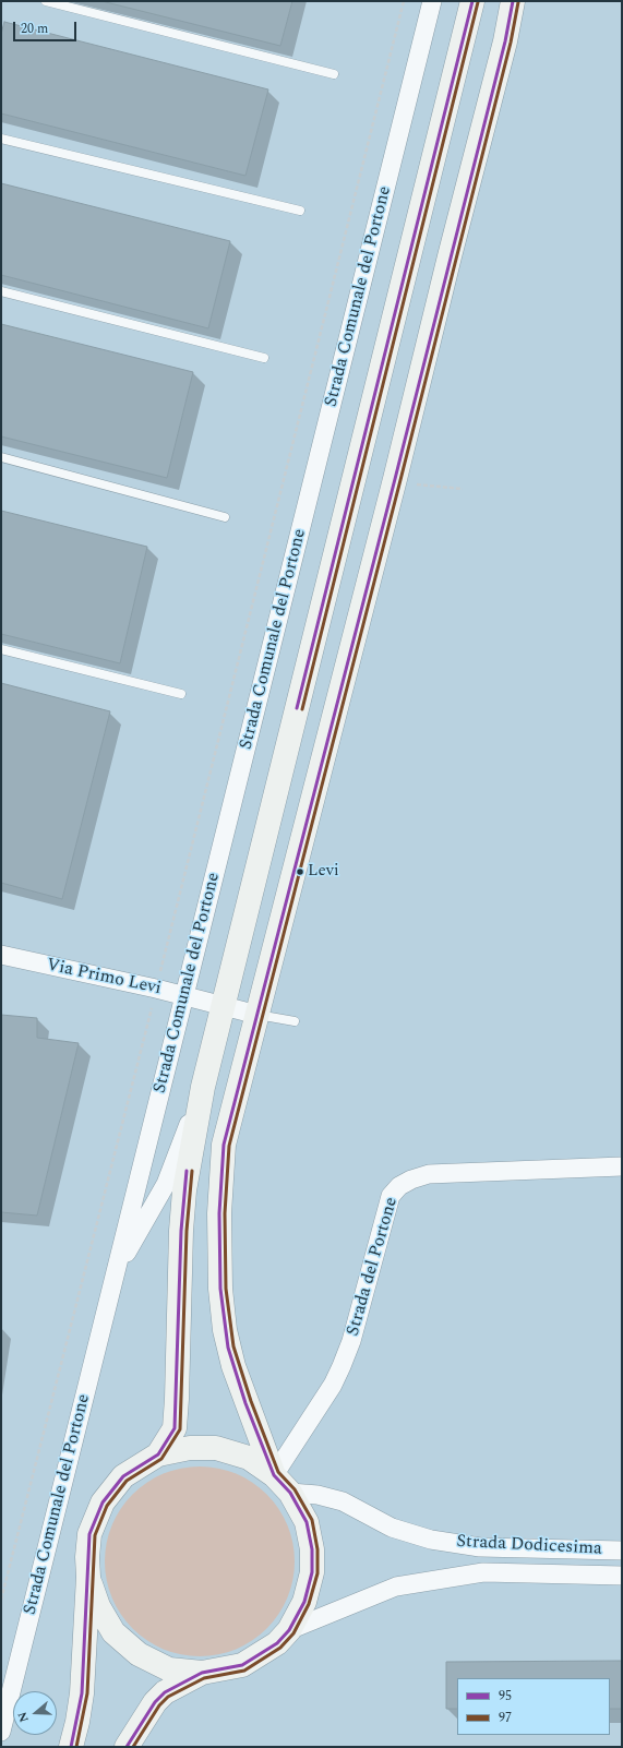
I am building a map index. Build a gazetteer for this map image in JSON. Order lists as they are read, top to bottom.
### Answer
{
  "streets": {
    "street": [
      "Strada Comunale del Portone",
      "Via Primo Levi",
      "Strada del Portone",
      "Strada Dodicesima"
    ]
  },
  "crossings": [
    ["Strada Comunale del Portone", "Via Primo Levi"],
    ["Strada Comunale del Portone", "Strada del Portone"],
    ["Strada Comunale del Portone", "Strada Dodicesima"],
    ["Strada del Portone", "Strada Dodicesima"]
  ],
  "places": ["Levi"],
  "lines": ["transit line 95", "transit line 97"],
  "legend": ["95", "97"],
  "scale_bar": "20 m",
  "north": "left"
}
